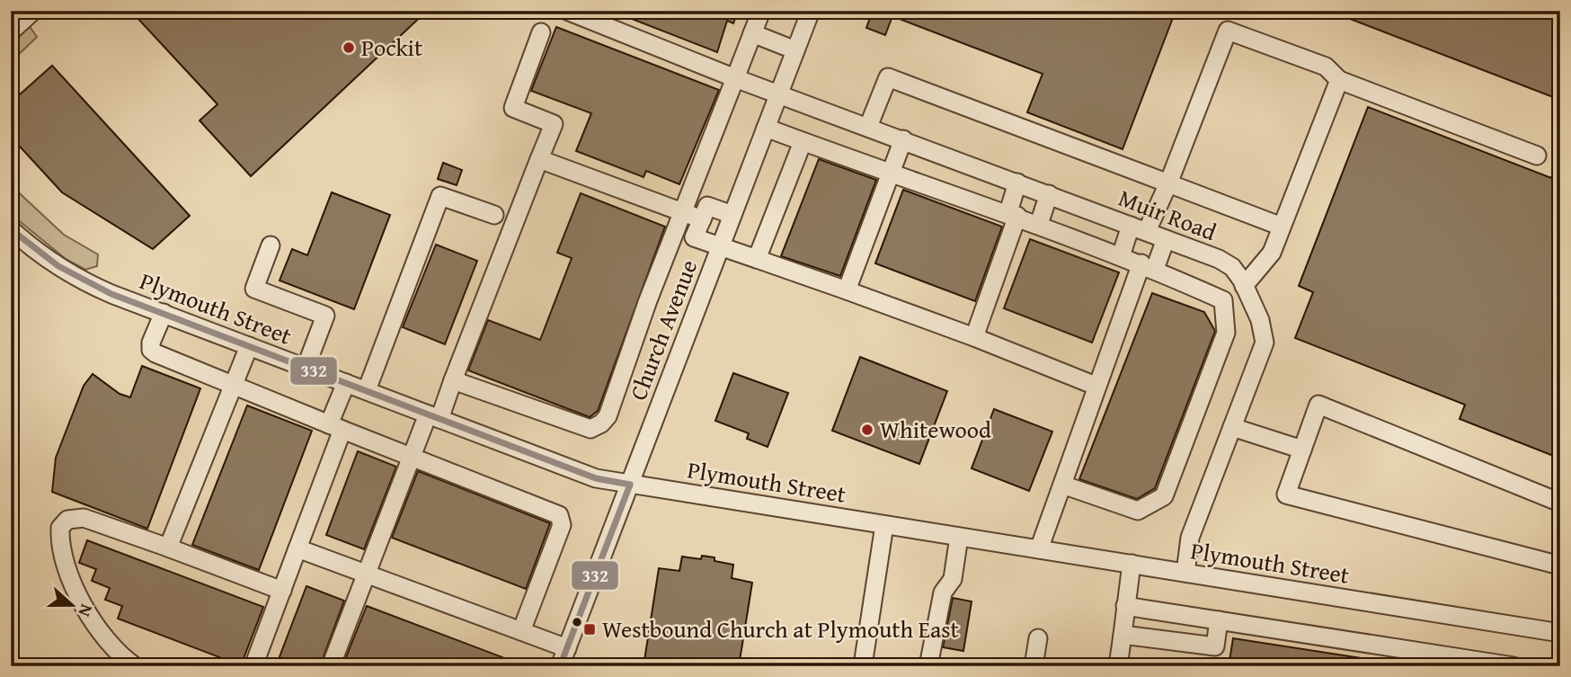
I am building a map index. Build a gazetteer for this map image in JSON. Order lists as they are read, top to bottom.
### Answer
{
  "streets": {
    "street": ["Muir Road", "Plymouth Street", "Church Avenue"]
  },
  "crossings": [
    ["Muir Road", "Plymouth Street"],
    ["Muir Road", "Church Avenue"],
    ["Plymouth Street", "Church Avenue"]
  ],
  "places": {
    "other": ["Pockit", "Whitewood"],
    "transit": ["Westbound Church at Plymouth East"]
  },
  "lines": ["transit line 332"],
  "north": "right"
}
